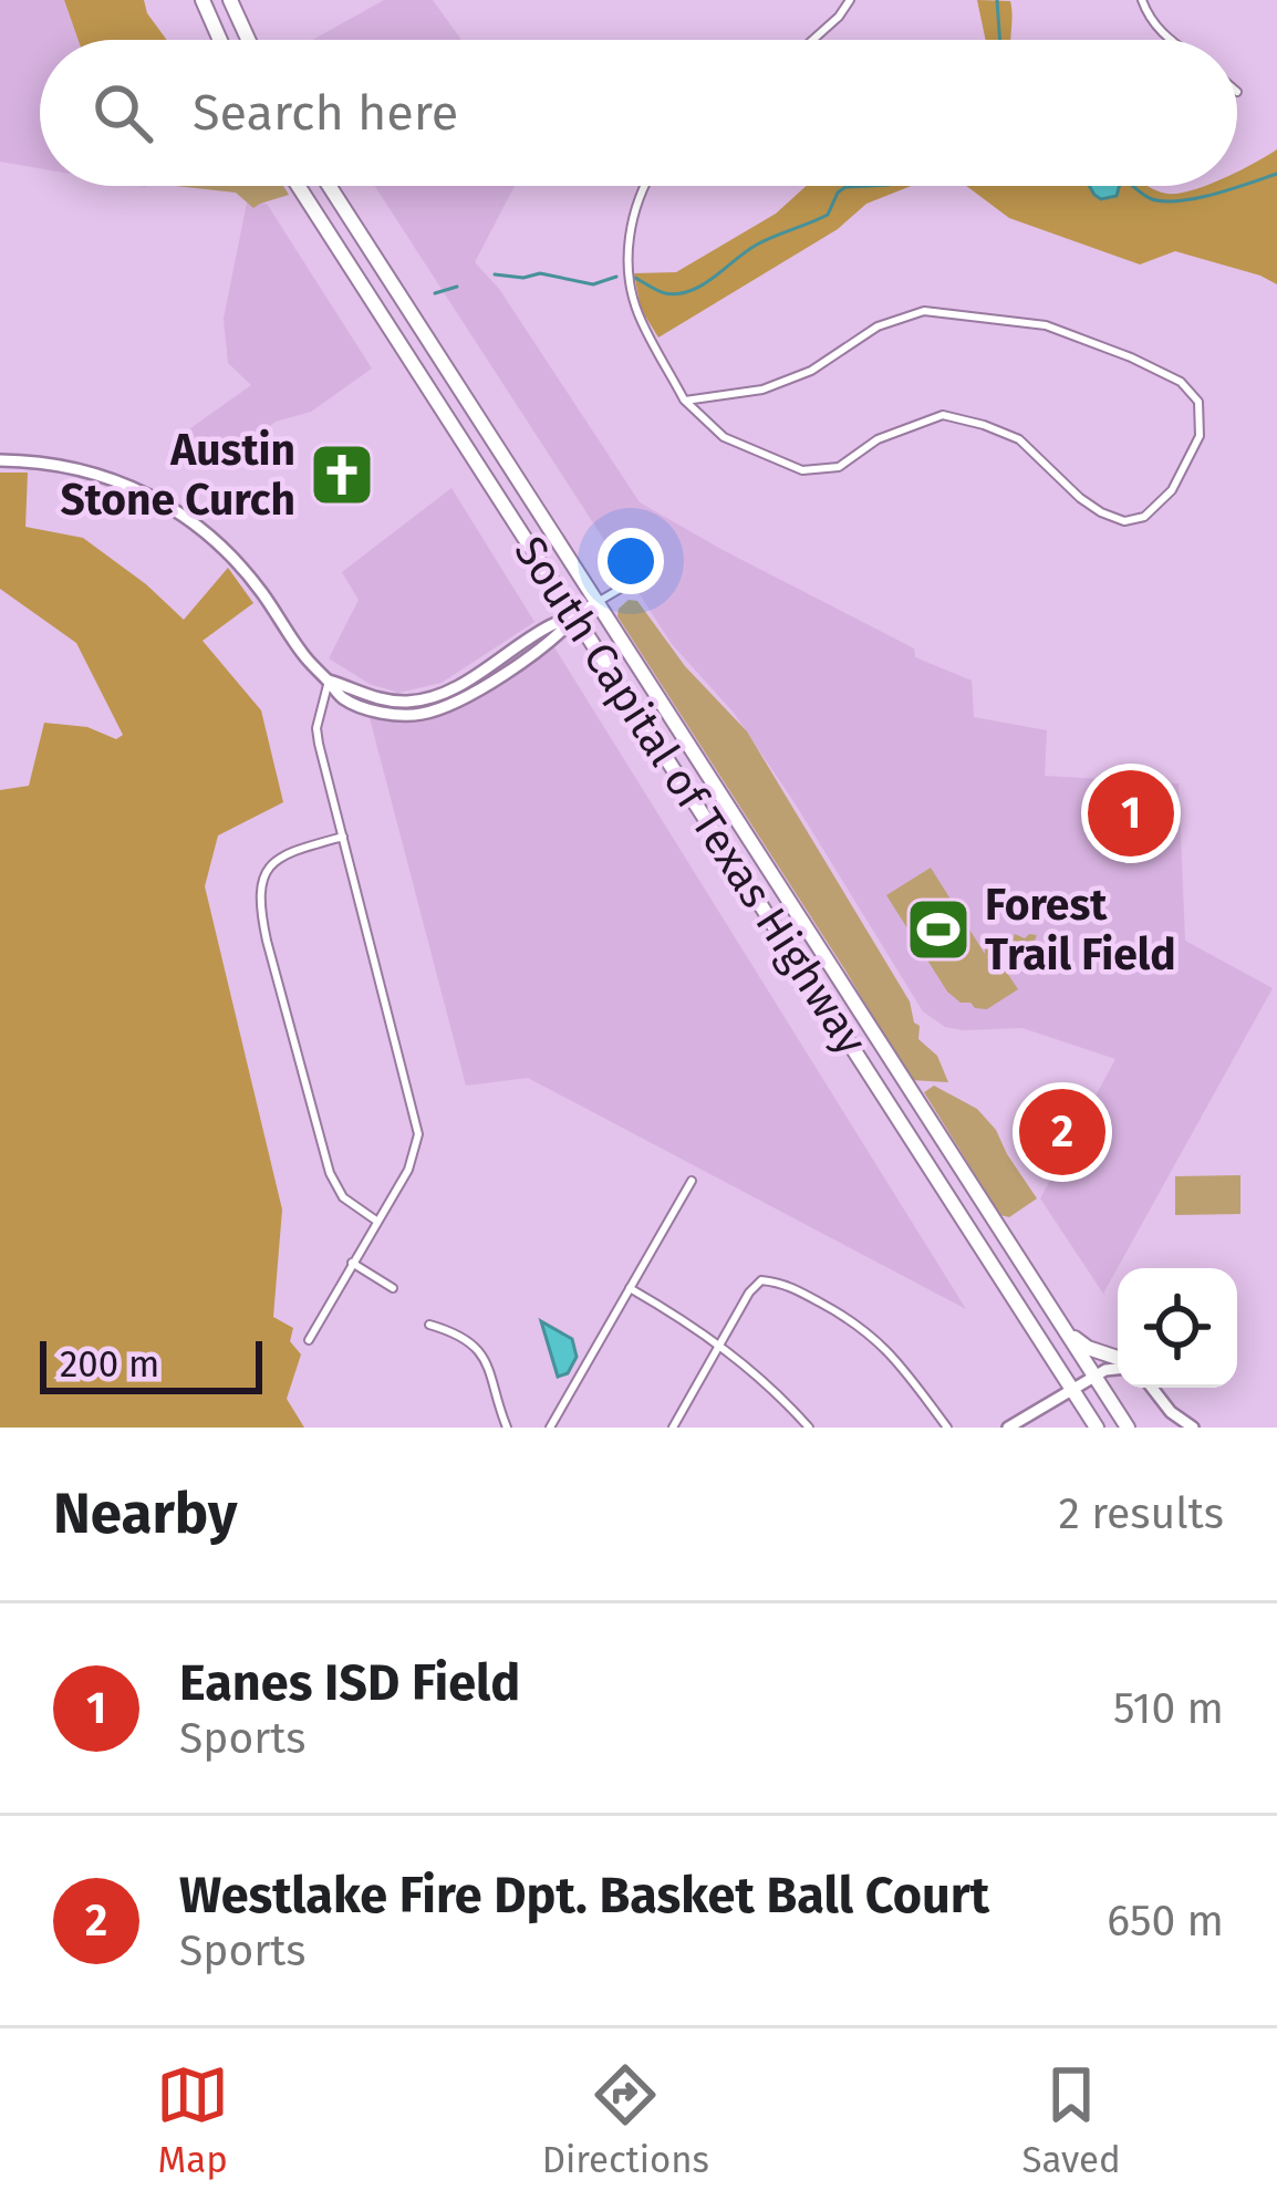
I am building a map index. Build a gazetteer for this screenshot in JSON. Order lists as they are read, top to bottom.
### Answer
{
  "streets": {
    "highway": ["South Capital of Texas Highway"]
  },
  "places": {
    "church": ["Austin Stone Curch"],
    "sports": ["Forest Trail Field"]
  },
  "scale_bar": "200 m",
  "page": {
    "search": "Search here",
    "pins": ["1", "2"],
    "scale": "200 m",
    "heading": ["Nearby", "2 results"],
    "list": [
      {
        "mark": "1",
        "name": "Eanes ISD Field",
        "note": "Sports",
        "value": "510 m"
      },
      {
        "mark": "2",
        "name": "Westlake Fire Dpt. Basket Ball Court",
        "note": "Sports",
        "value": "650 m"
      }
    ],
    "nav": ["Map", "Directions", "Saved"]
  }
}
